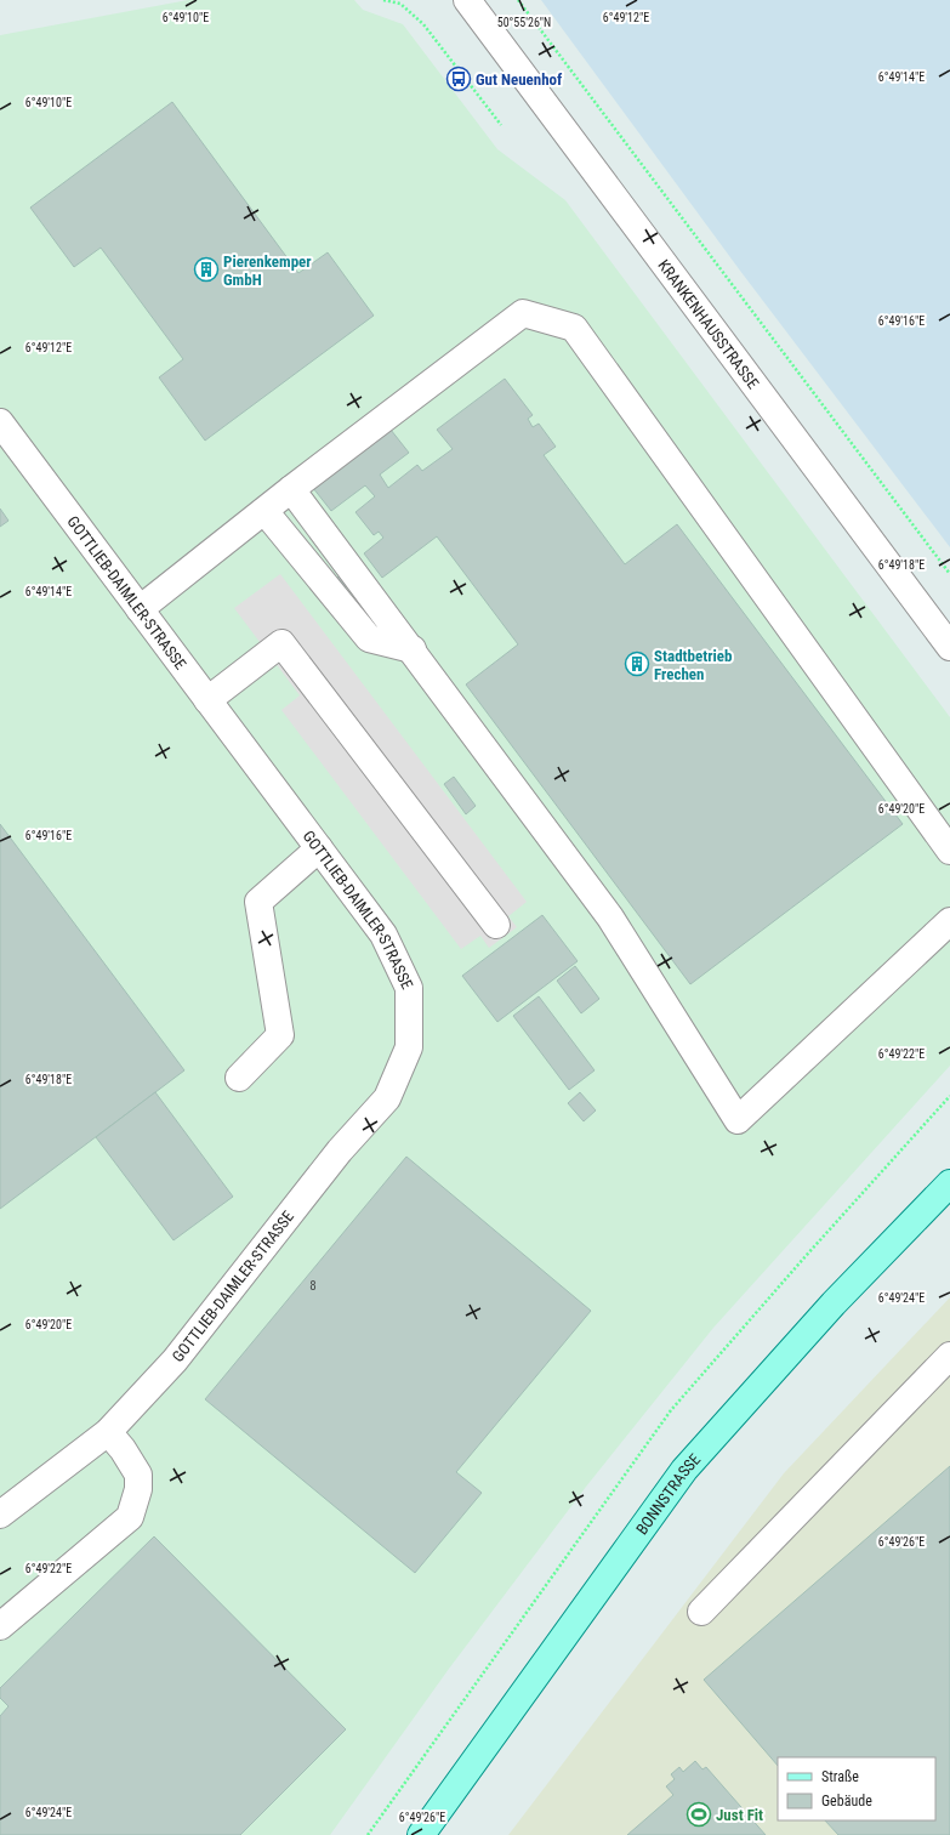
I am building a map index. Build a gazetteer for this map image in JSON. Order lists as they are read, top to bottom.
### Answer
{
  "streets": {
    "main road": ["BONNSTRASSE"],
    "street": ["KRANKENHAUSSTRASSE", "GOTTLIEB-DAIMLER-STRASSE"]
  },
  "places": {
    "bus stop": ["Gut Neuenhof"],
    "building": ["Pierenkemper GmbH", "Stadtbetrieb Frechen"],
    "sports": ["Just Fit"]
  },
  "house_numbers": ["8"],
  "legend": ["Straße", "Gebäude"],
  "coordinates": [
    "6°49'10\"E",
    "6°49'12\"E",
    "50°55'26\"N",
    "6°49'14\"E",
    "6°49'16\"E",
    "6°49'18\"E",
    "6°49'20\"E",
    "6°49'22\"E",
    "6°49'24\"E",
    "6°49'26\"E"
  ]
}
